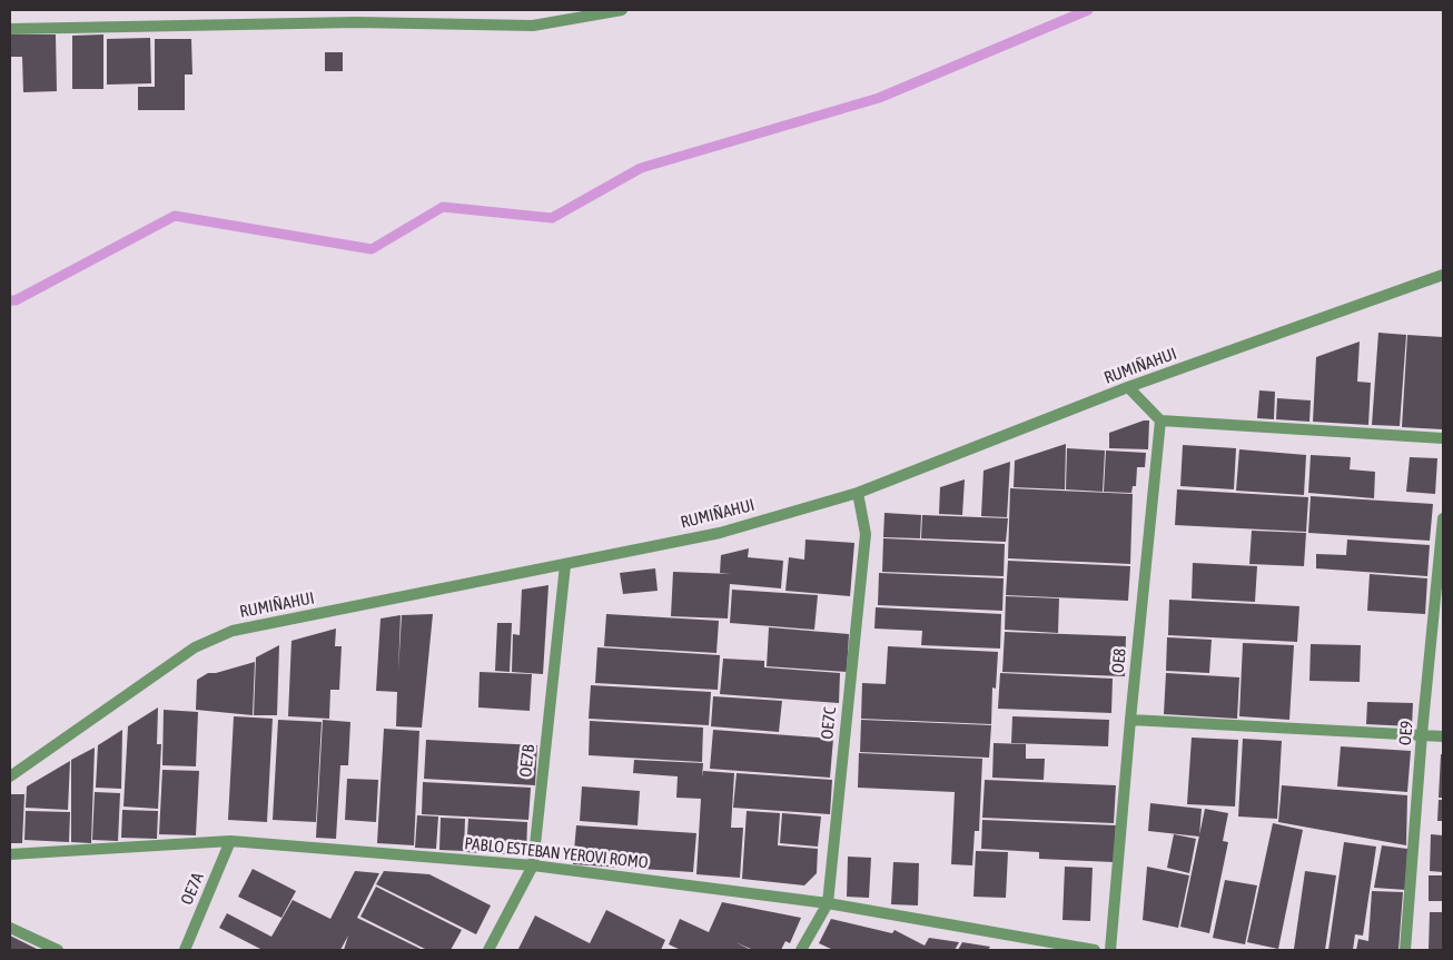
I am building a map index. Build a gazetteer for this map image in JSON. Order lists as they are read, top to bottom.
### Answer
{
  "streets": {
    "street": [
      "RUMIÑAHUI",
      "OE8",
      "OE7C",
      "OE9",
      "OE7B",
      "PABLO ESTEBAN YEROVI ROMO",
      "OE7A"
    ]
  },
  "crossings": [
    ["RUMIÑAHUI", "OE7C"],
    ["RUMIÑAHUI", "OE7B"],
    ["OE7C", "PABLO ESTEBAN YEROVI ROMO"],
    ["OE7B", "PABLO ESTEBAN YEROVI ROMO"],
    ["PABLO ESTEBAN YEROVI ROMO", "OE7A"]
  ]
}
